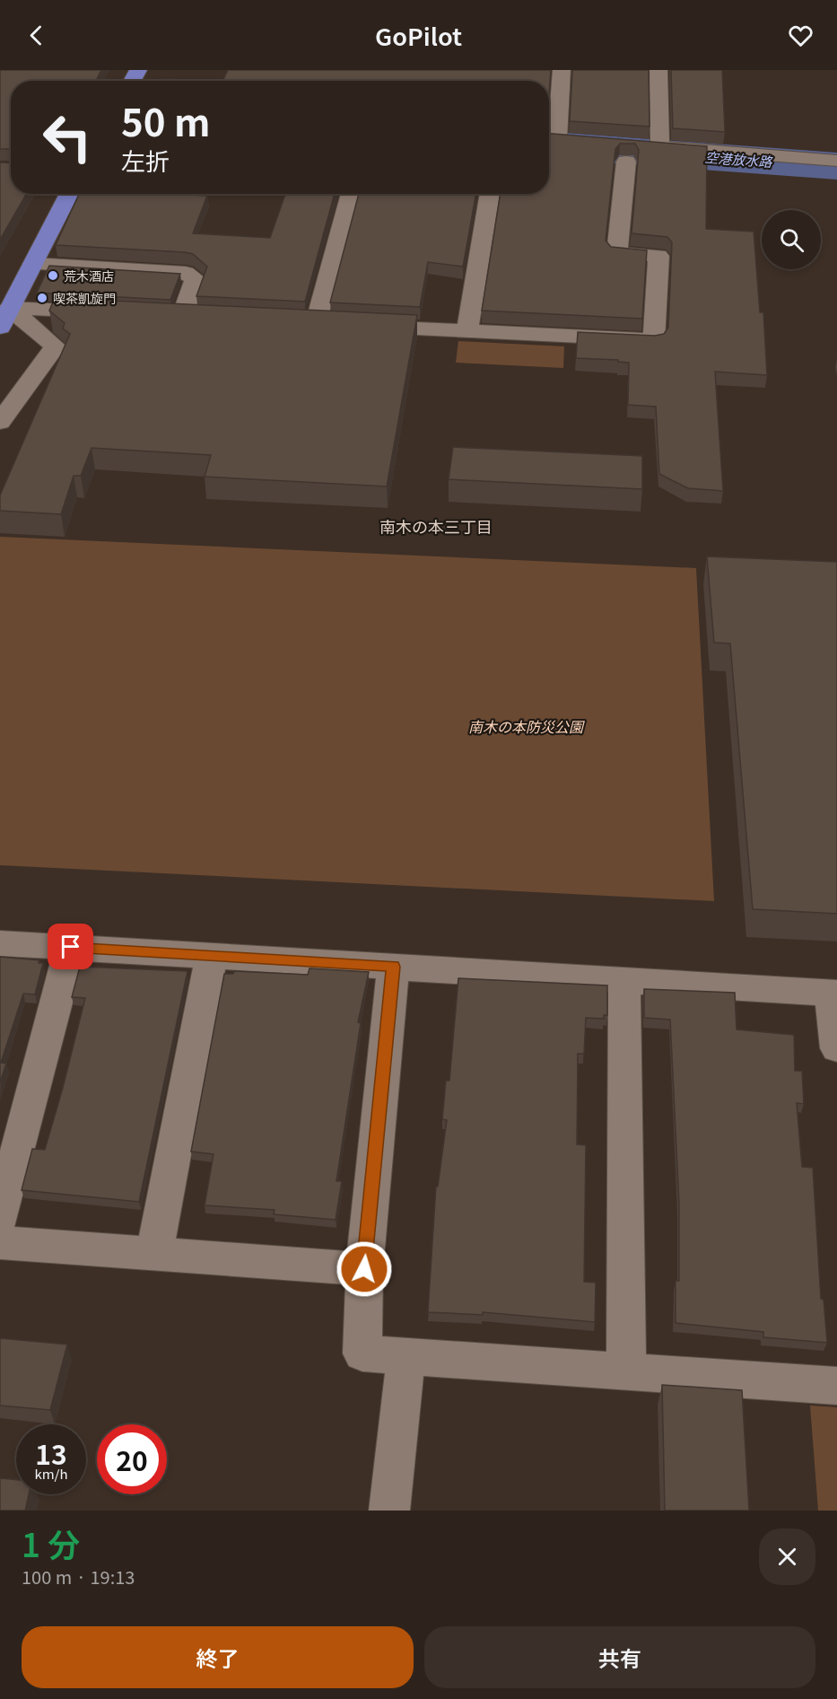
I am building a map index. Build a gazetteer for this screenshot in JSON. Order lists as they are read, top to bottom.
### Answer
{
  "districts": ["南木の本三丁目"],
  "water": ["空港放水路"],
  "parks": ["南木の本防災公園"],
  "places": ["荒木酒店", "喫茶凱旋門"],
  "page": {
    "header": "GoPilot",
    "turn": ["50 m", "左折"],
    "speed": "13 km/h",
    "limit": "20",
    "heading": ["1 分", "100 m · 19:13"],
    "buttons": ["終了", "共有"]
  }
}
